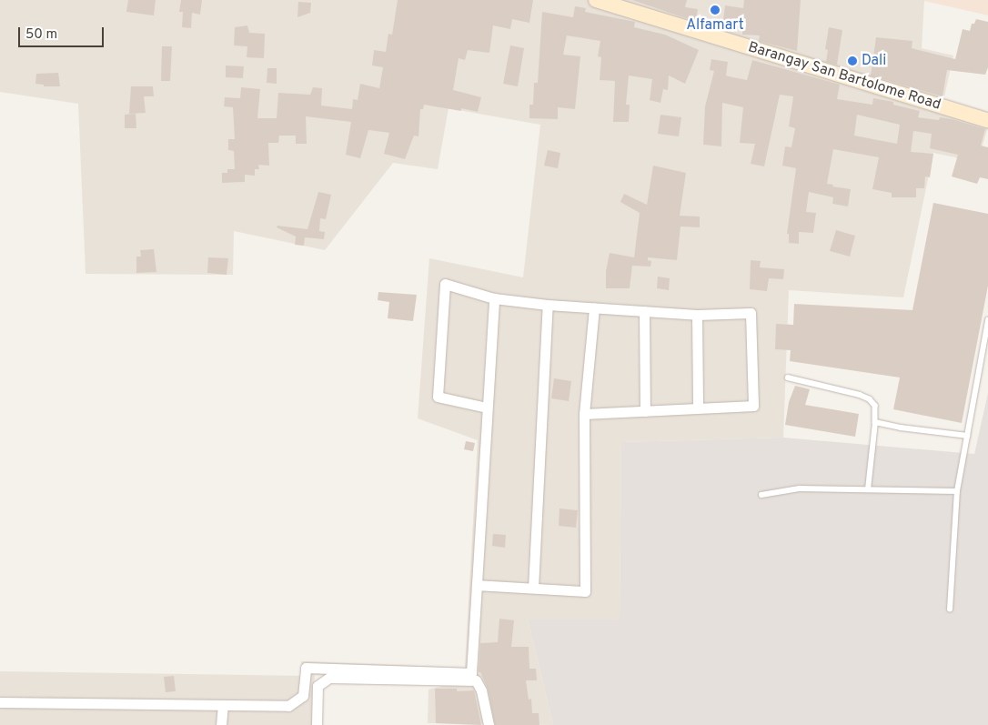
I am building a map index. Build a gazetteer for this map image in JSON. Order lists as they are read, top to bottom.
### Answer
{
  "streets": {
    "street": ["Barangay San Bartolome Road"]
  },
  "places": ["Alfamart", "Dali"],
  "scale_bar": "50 m"
}
